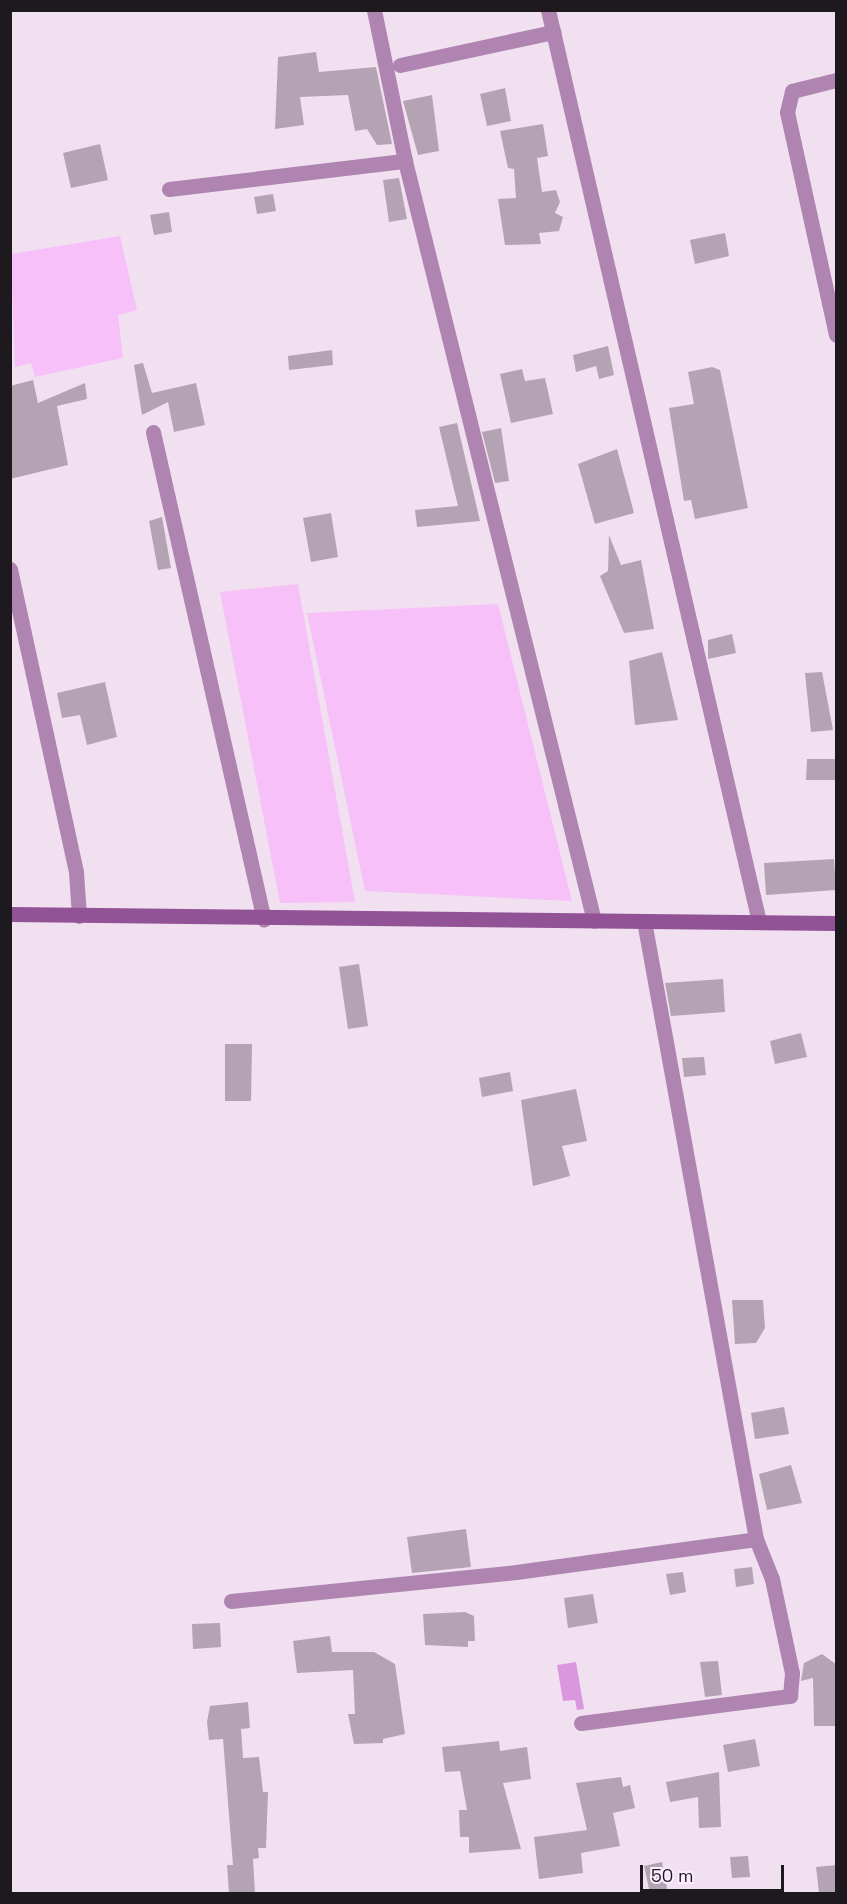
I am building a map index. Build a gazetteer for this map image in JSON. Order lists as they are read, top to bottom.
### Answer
{
  "scale_bar": "50 m"
}
